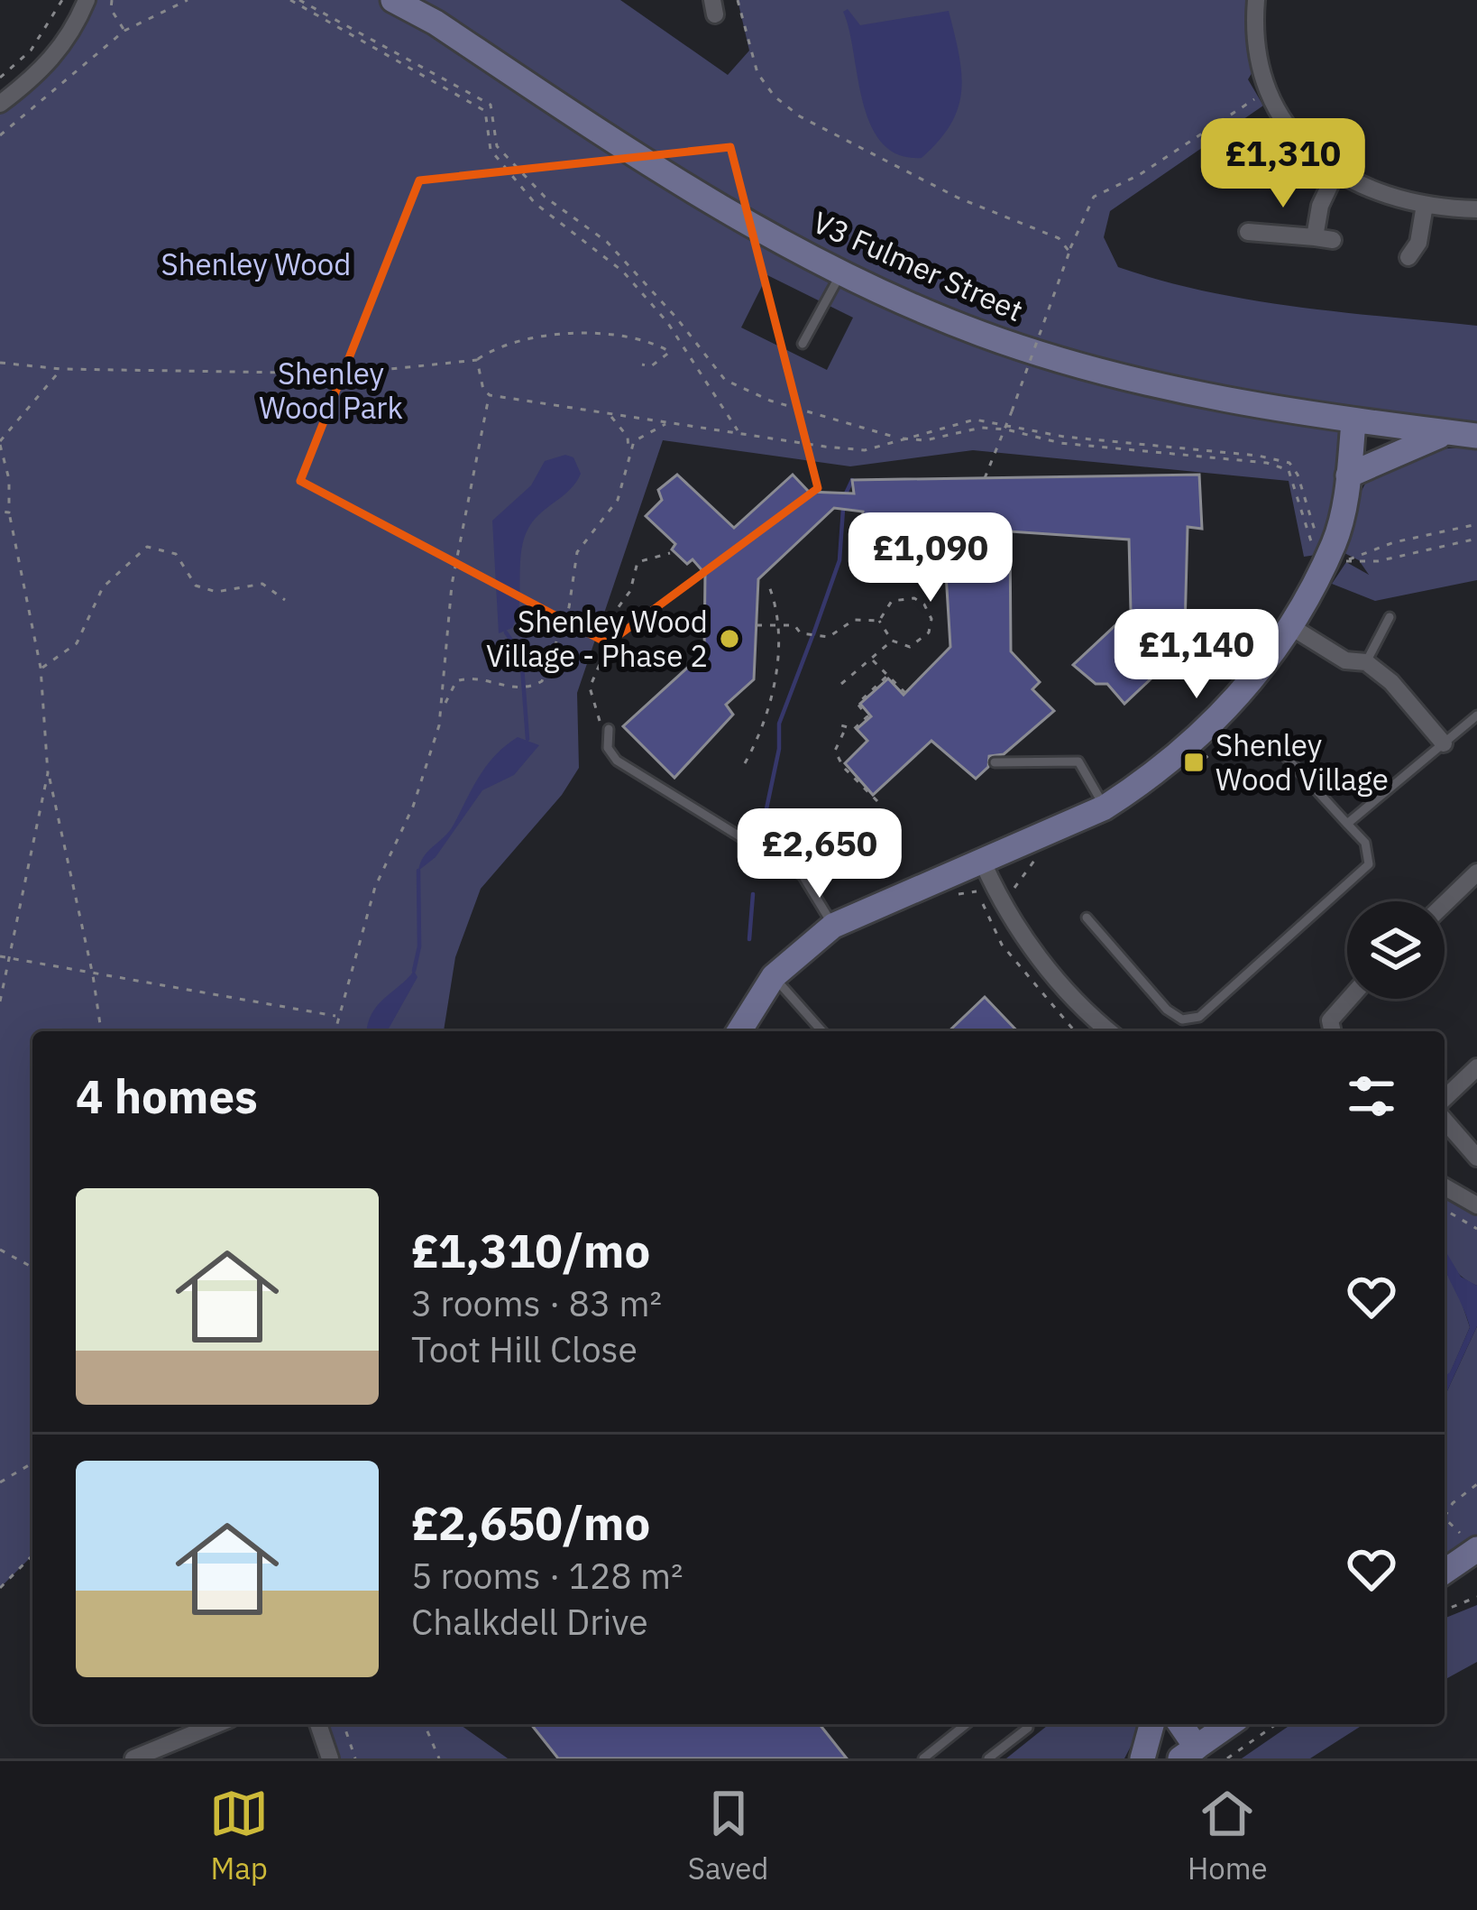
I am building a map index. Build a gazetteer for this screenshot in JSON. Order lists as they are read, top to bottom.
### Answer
{
  "streets": {
    "street": ["V3 Fulmer Street"]
  },
  "parks": ["Shenley Wood", "Shenley Wood Park"],
  "places": {
    "other": ["Shenley Wood Village - Phase 2"],
    "transit": ["Shenley Wood Village"]
  },
  "page": {
    "price": [
      "£1,310",
      "£1,090",
      "£1,140",
      "£2,650"
    ],
    "heading": "4 homes",
    "list": [
      {
        "name": "£1,310/mo",
        "note": "3 rooms · 83 m² · Toot Hill Close"
      },
      {
        "name": "£2,650/mo",
        "note": "5 rooms · 128 m² · Chalkdell Drive"
      }
    ],
    "tabs": ["Map", "Saved", "Home"]
  }
}
